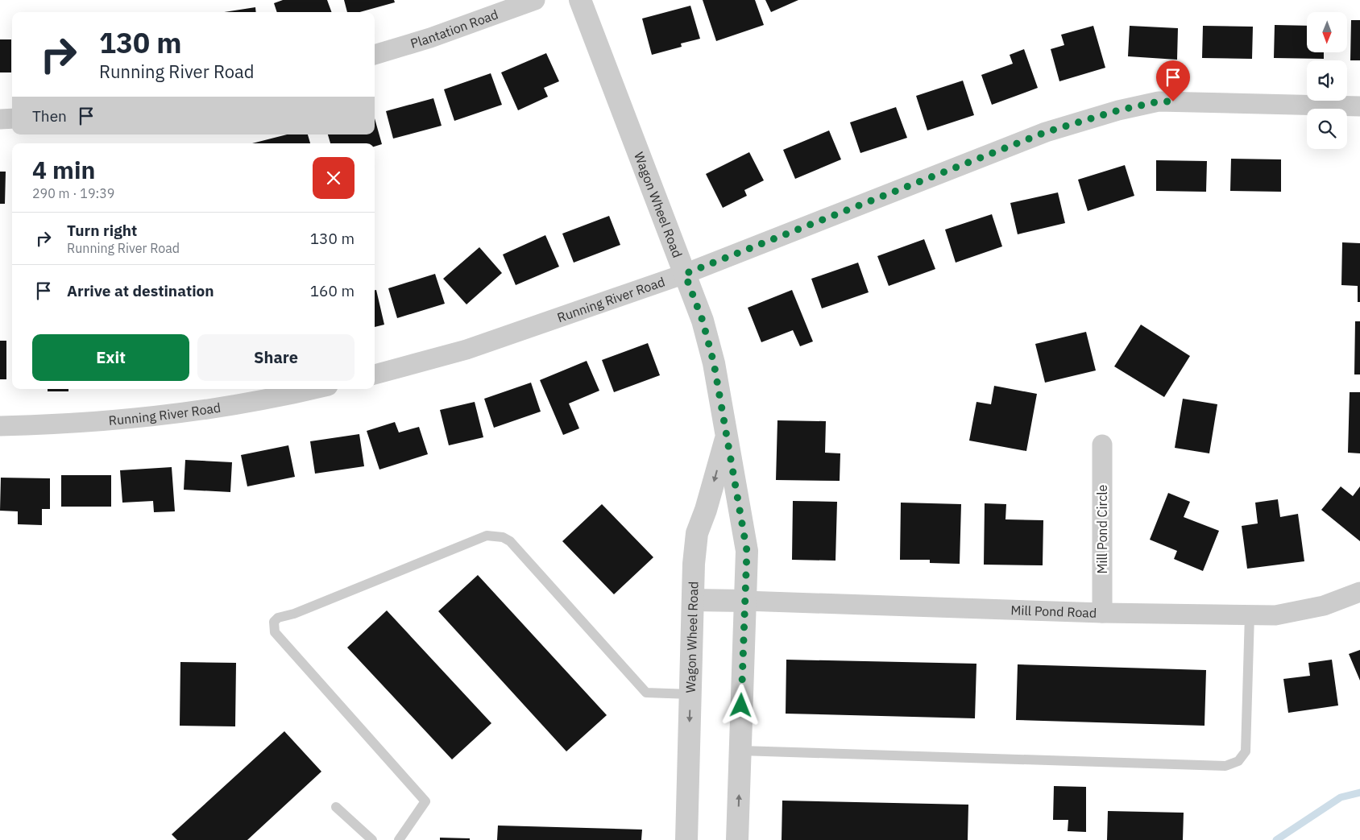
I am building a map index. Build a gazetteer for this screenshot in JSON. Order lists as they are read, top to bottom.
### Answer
{
  "streets": {
    "street": [
      "Plantation Road",
      "Wagon Wheel Road",
      "Running River Road",
      "Mill Pond Circle",
      "Mill Pond Road"
    ]
  },
  "crossings": [
    ["Wagon Wheel Road", "Running River Road"],
    ["Wagon Wheel Road", "Mill Pond Road"],
    ["Mill Pond Circle", "Mill Pond Road"]
  ],
  "north": "bottom",
  "page": {
    "turn": ["130 m", "Running River Road"],
    "then": "Then",
    "heading": ["4 min", "290 m · 19:39"],
    "list": [
      {
        "name": "Turn right",
        "note": "Running River Road",
        "value": "130 m"
      },
      {
        "name": "Arrive at destination",
        "value": "160 m"
      }
    ],
    "buttons": ["Exit", "Share"]
  }
}
